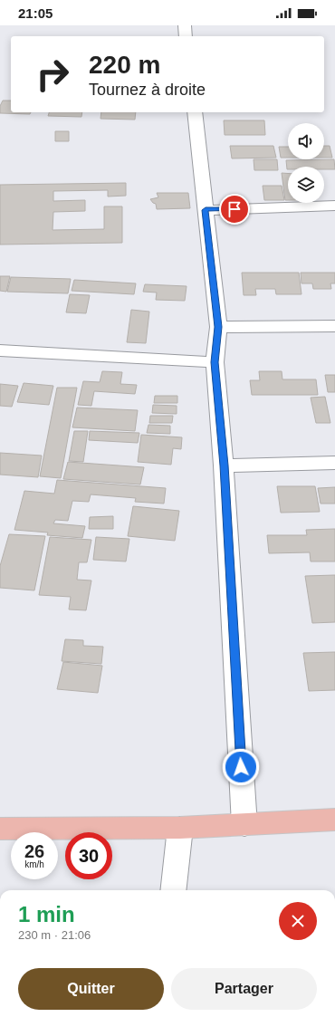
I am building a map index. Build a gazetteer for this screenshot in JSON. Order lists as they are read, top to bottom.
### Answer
{
  "page": {
    "status": "21:05",
    "turn": ["220 m", "Tournez à droite"],
    "speed": "26 km/h",
    "limit": "30",
    "heading": ["1 min", "230 m · 21:06"],
    "buttons": ["Quitter", "Partager"]
  }
}
